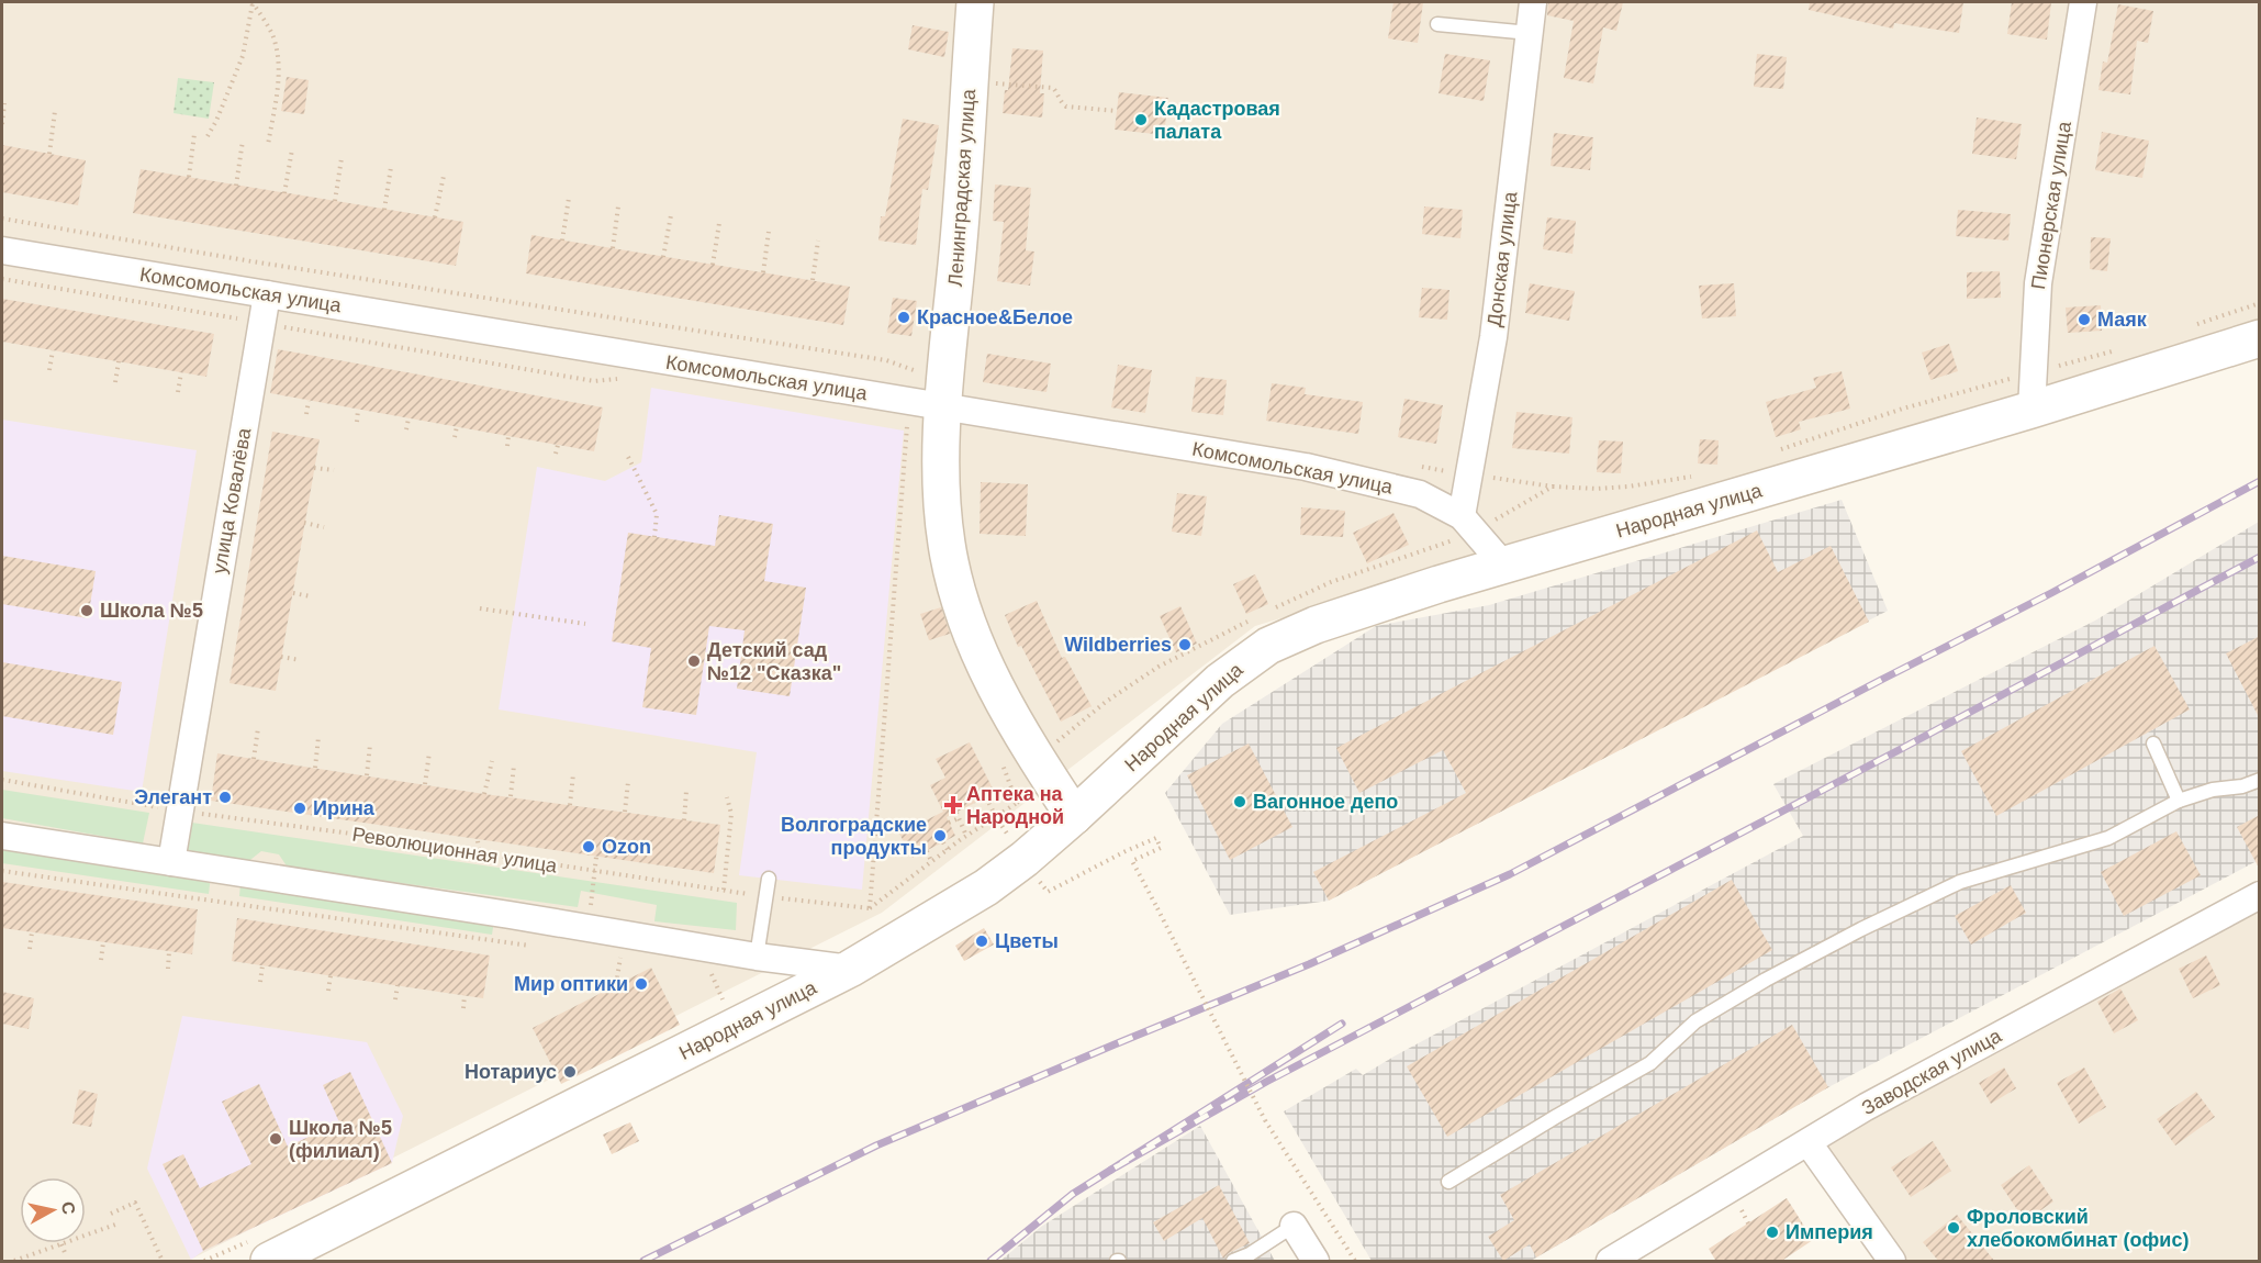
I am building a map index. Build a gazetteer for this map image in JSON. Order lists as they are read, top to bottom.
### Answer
{
  "streets": {
    "street": [
      "Ленинградская улица",
      "Пионерская улица",
      "Донская улица",
      "Комсомольская улица",
      "улица Ковалёва",
      "Народная улица",
      "Заводская улица"
    ],
    "path": ["Революционная улица"]
  },
  "crossings": [
    ["Ленинградская улица", "Комсомольская улица"],
    ["Ленинградская улица", "Народная улица"],
    ["Пионерская улица", "Народная улица"],
    ["Донская улица", "Комсомольская улица"],
    ["Комсомольская улица", "улица Ковалёва"],
    ["Комсомольская улица", "Народная улица"],
    ["улица Ковалёва", "Революционная улица"]
  ],
  "places": {
    "other": [
      "Кадастровая палата",
      "Красное&Белое",
      "Маяк",
      "Школа №5",
      "Wildberries",
      "Детский сад №12 \"Сказка\"",
      "Элегант",
      "Вагонное депо",
      "Ирина",
      "Волгоградские продукты",
      "Ozon",
      "Цветы",
      "Мир оптики",
      "Нотариус",
      "Школа №5 (филиал)",
      "Фроловский хлебокомбинат (офис)",
      "Империя"
    ],
    "health": ["Аптека на Народной"]
  },
  "north": "right"
}
